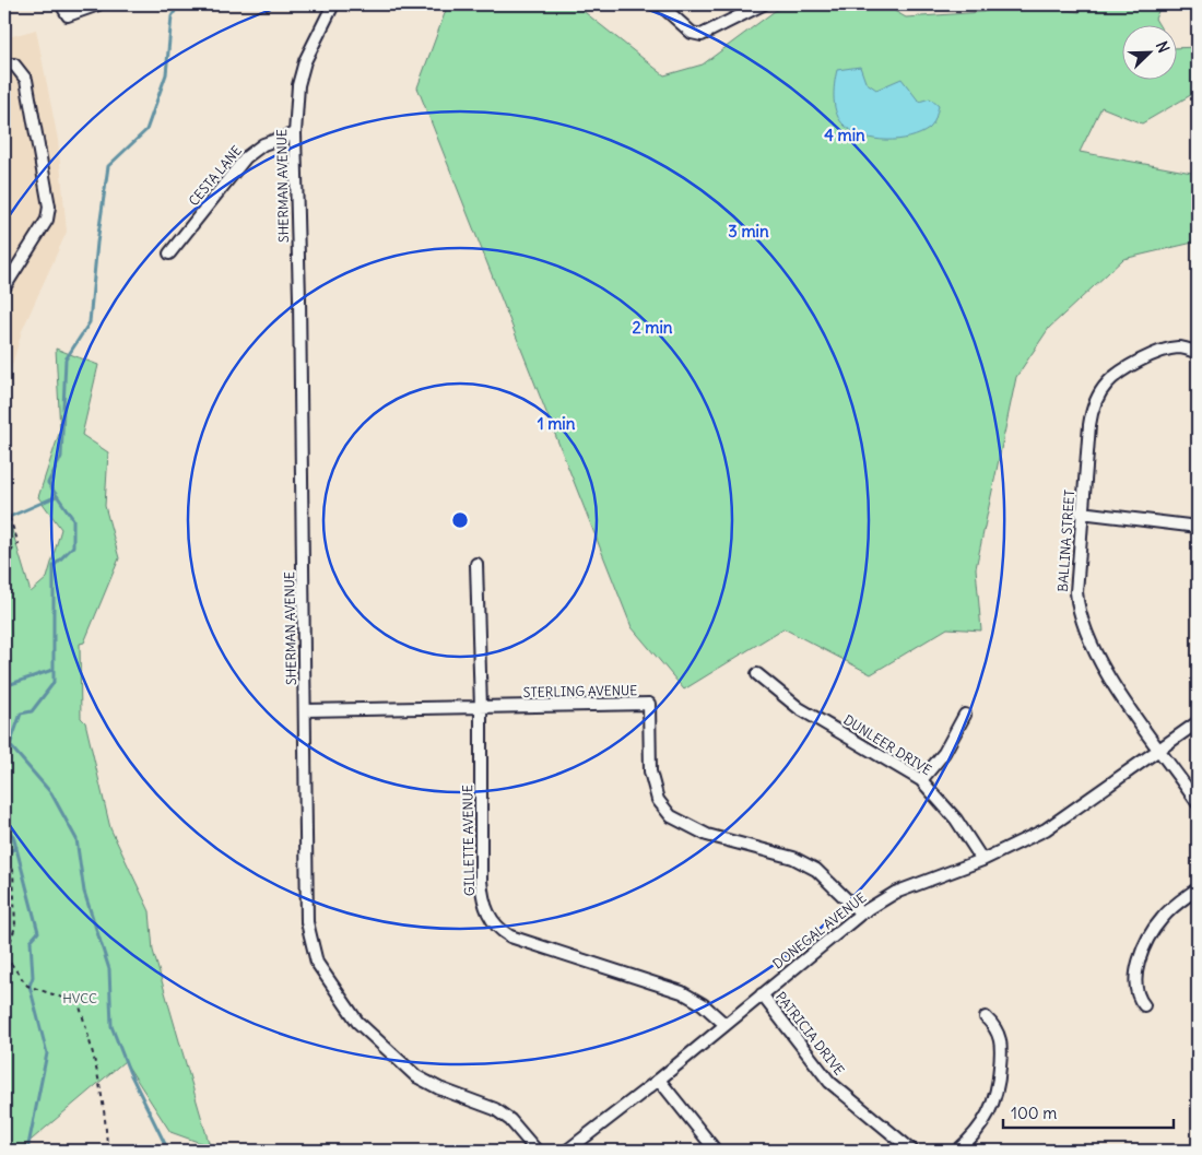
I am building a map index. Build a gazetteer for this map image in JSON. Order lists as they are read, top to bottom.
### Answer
{
  "streets": {
    "street": [
      "CESTA LANE",
      "SHERMAN AVENUE",
      "BALLINA STREET",
      "STERLING AVENUE",
      "DUNLEER DRIVE",
      "GILLETTE AVENUE",
      "DONEGAL AVENUE",
      "PATRICIA DRIVE"
    ]
  },
  "crossings": [
    ["CESTA LANE", "SHERMAN AVENUE"],
    ["SHERMAN AVENUE", "STERLING AVENUE"],
    ["BALLINA STREET", "DONEGAL AVENUE"],
    ["STERLING AVENUE", "GILLETTE AVENUE"],
    ["STERLING AVENUE", "DONEGAL AVENUE"],
    ["DUNLEER DRIVE", "DONEGAL AVENUE"],
    ["GILLETTE AVENUE", "DONEGAL AVENUE"],
    ["DONEGAL AVENUE", "PATRICIA DRIVE"]
  ],
  "parks": ["HVCC"],
  "scale_bar": "100 m",
  "north": "top right",
  "rings": [
    "4 min",
    "3 min",
    "2 min",
    "1 min"
  ]
}
